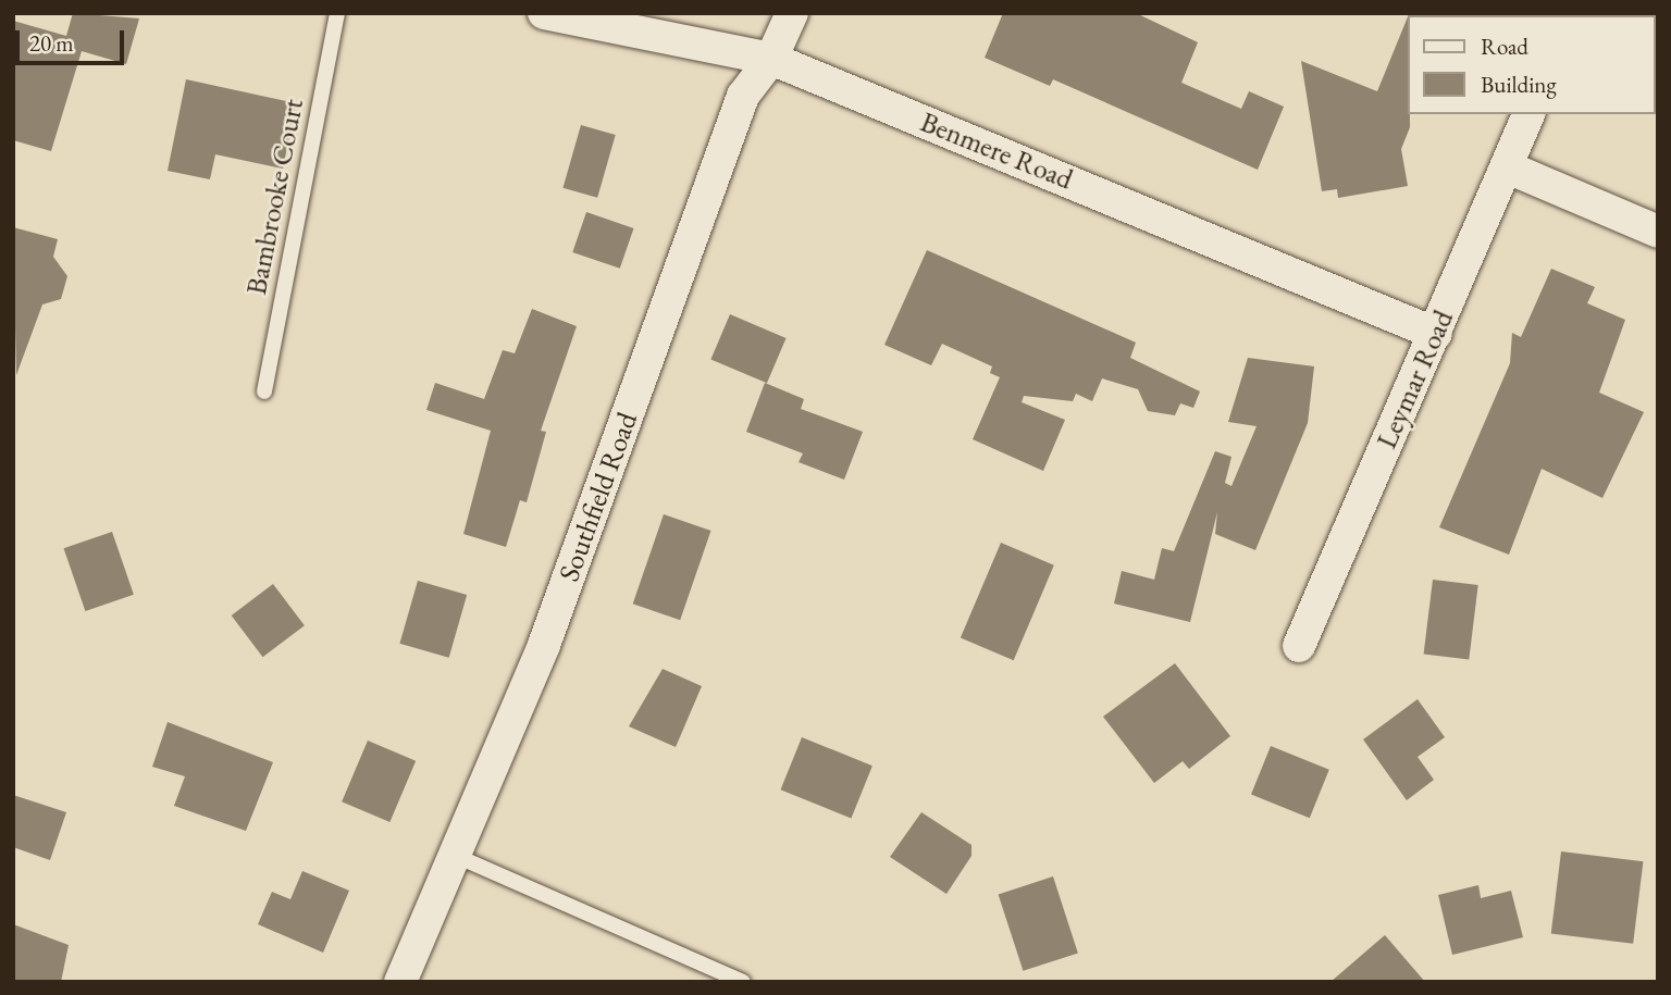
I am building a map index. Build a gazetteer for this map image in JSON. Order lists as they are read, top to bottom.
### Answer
{
  "streets": {
    "street": ["Benmere Road", "Leymar Road", "Southfield Road"],
    "lane": ["Bambrooke Court"]
  },
  "crossings": [
    ["Benmere Road", "Leymar Road"],
    ["Benmere Road", "Southfield Road"]
  ],
  "legend": ["Road", "Building"],
  "scale_bar": "20 m"
}
